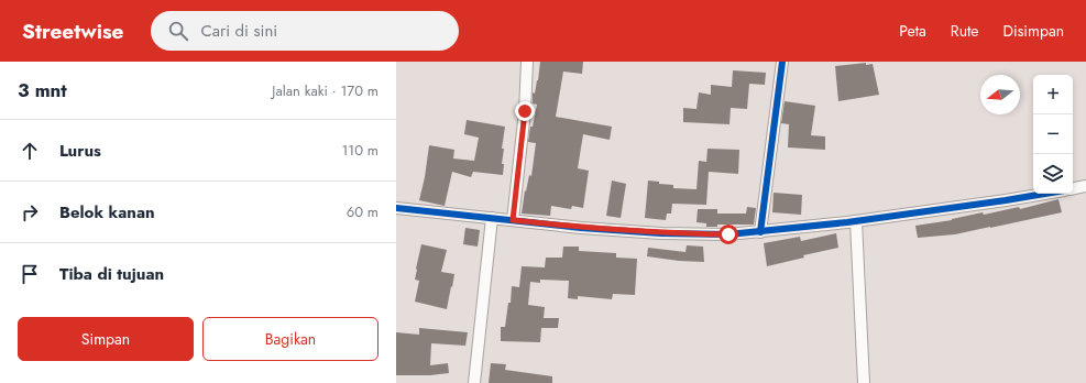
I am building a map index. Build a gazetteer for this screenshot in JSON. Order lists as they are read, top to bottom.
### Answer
{
  "north": "left",
  "page": {
    "header": "Streetwise",
    "search": "Cari di sini",
    "nav": ["Peta", "Rute", "Disimpan"],
    "heading": ["3 mnt", "Jalan kaki · 170 m"],
    "map_buttons": ["+", "−"],
    "list": [
      ["Lurus", "110 m"],
      ["Belok kanan", "60 m"],
      "Tiba di tujuan"
    ],
    "buttons": ["Simpan", "Bagikan"]
  }
}
